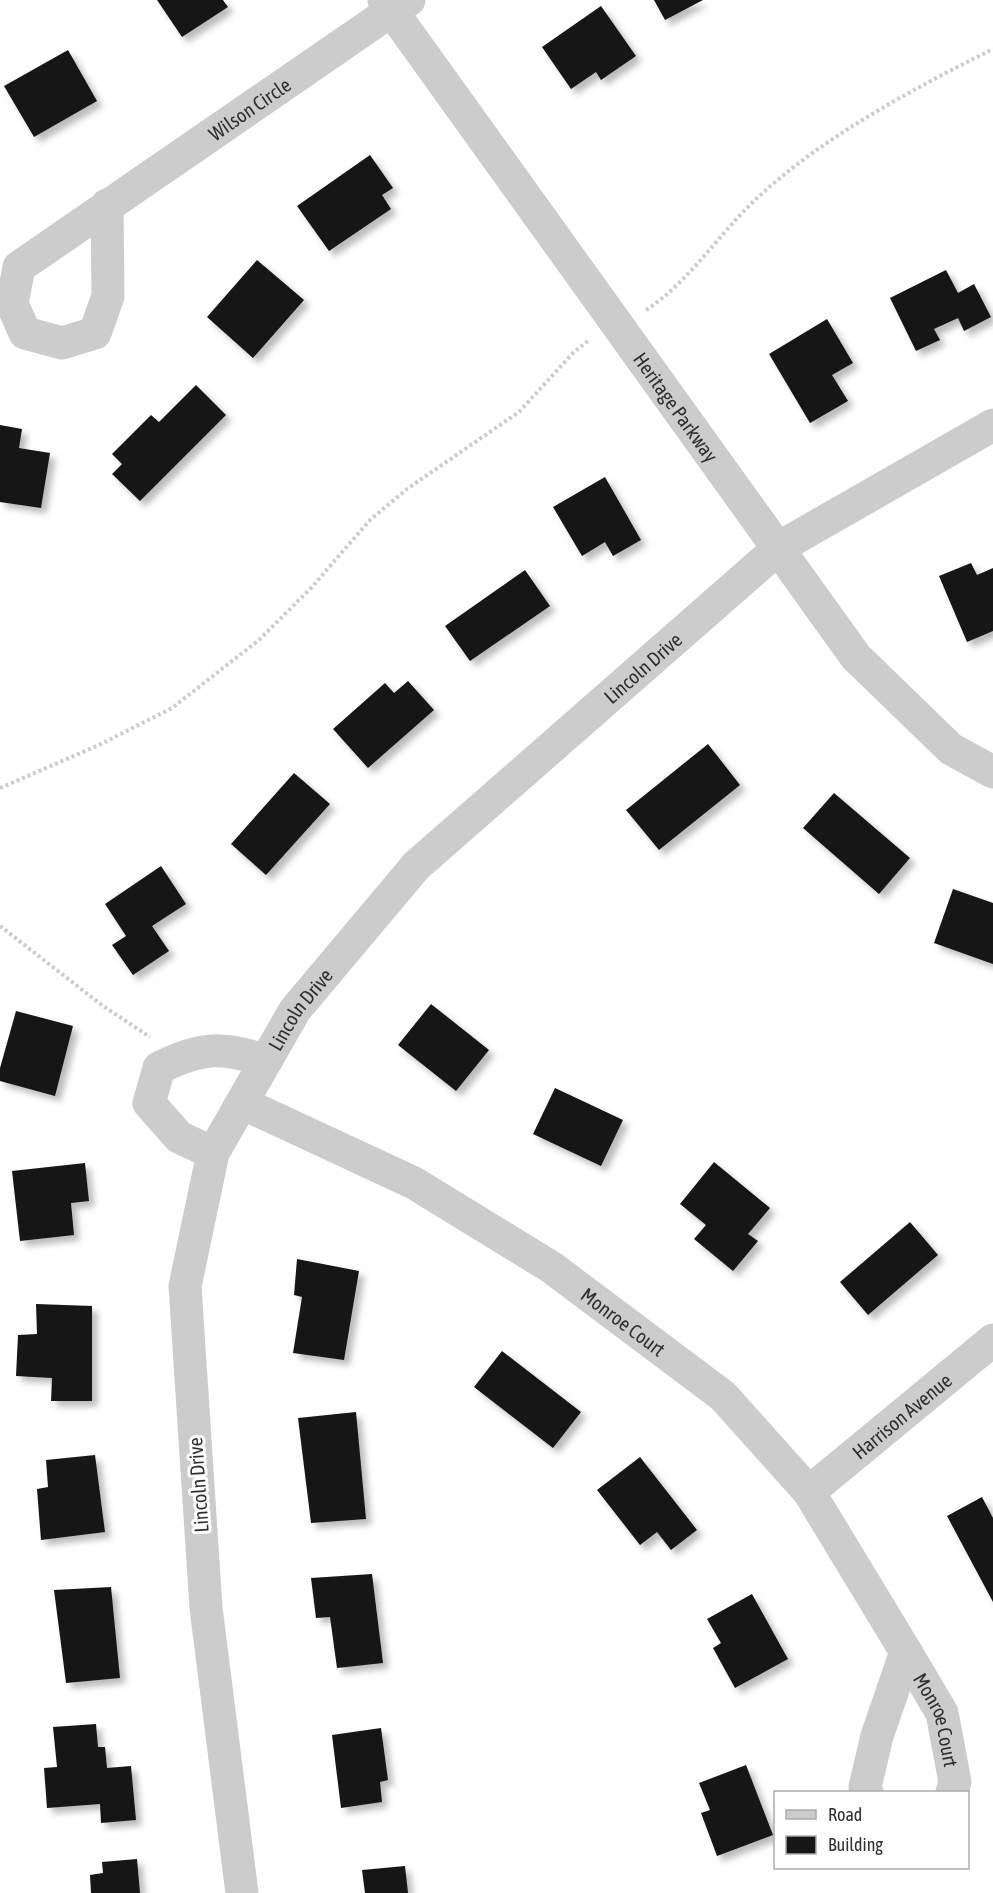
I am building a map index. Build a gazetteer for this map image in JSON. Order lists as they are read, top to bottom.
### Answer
{
  "streets": {
    "street": [
      "Wilson Circle",
      "Heritage Parkway",
      "Lincoln Drive",
      "Monroe Court",
      "Harrison Avenue"
    ]
  },
  "crossings": [
    ["Wilson Circle", "Heritage Parkway"],
    ["Heritage Parkway", "Lincoln Drive"],
    ["Lincoln Drive", "Monroe Court"],
    ["Monroe Court", "Harrison Avenue"]
  ],
  "legend": ["Road", "Building"]
}
